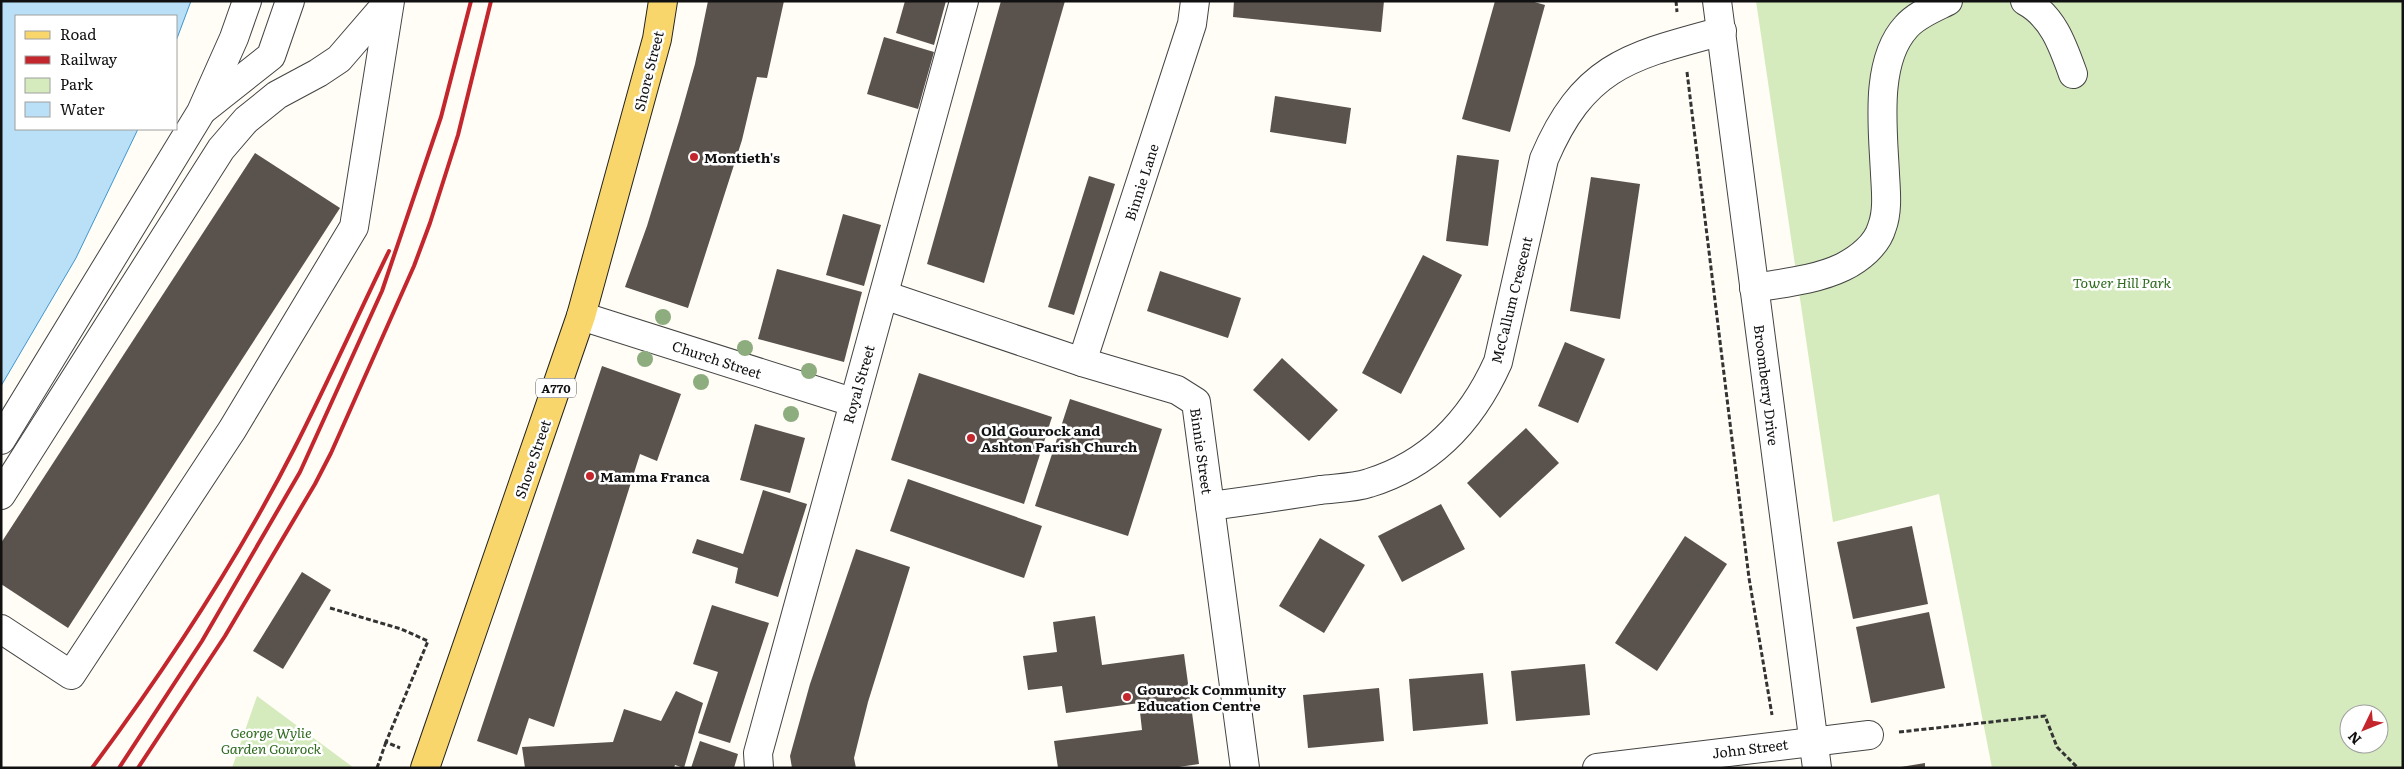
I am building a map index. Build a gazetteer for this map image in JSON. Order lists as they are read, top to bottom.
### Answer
{
  "streets": {
    "main road": ["Shore Street", "A770"],
    "street": [
      "Binnie Lane",
      "McCallum Crescent",
      "Church Street",
      "Royal Street",
      "Broomberry Drive",
      "Binnie Street",
      "John Street"
    ]
  },
  "crossings": [
    ["Shore Street", "Church Street"],
    ["Binnie Lane", "Binnie Street"],
    ["McCallum Crescent", "Broomberry Drive"],
    ["McCallum Crescent", "Binnie Street"],
    ["Church Street", "Royal Street"],
    ["Royal Street", "Binnie Street"],
    ["Broomberry Drive", "John Street"]
  ],
  "parks": ["Tower Hill Park", "George Wylie Garden Gourock"],
  "places": [
    "Montieth's",
    "Old Gourock and Ashton Parish Church",
    "Mamma Franca",
    "Gourock Community Education Centre"
  ],
  "legend": [
    "Road",
    "Railway",
    "Park",
    "Water"
  ],
  "north": "bottom left"
}
